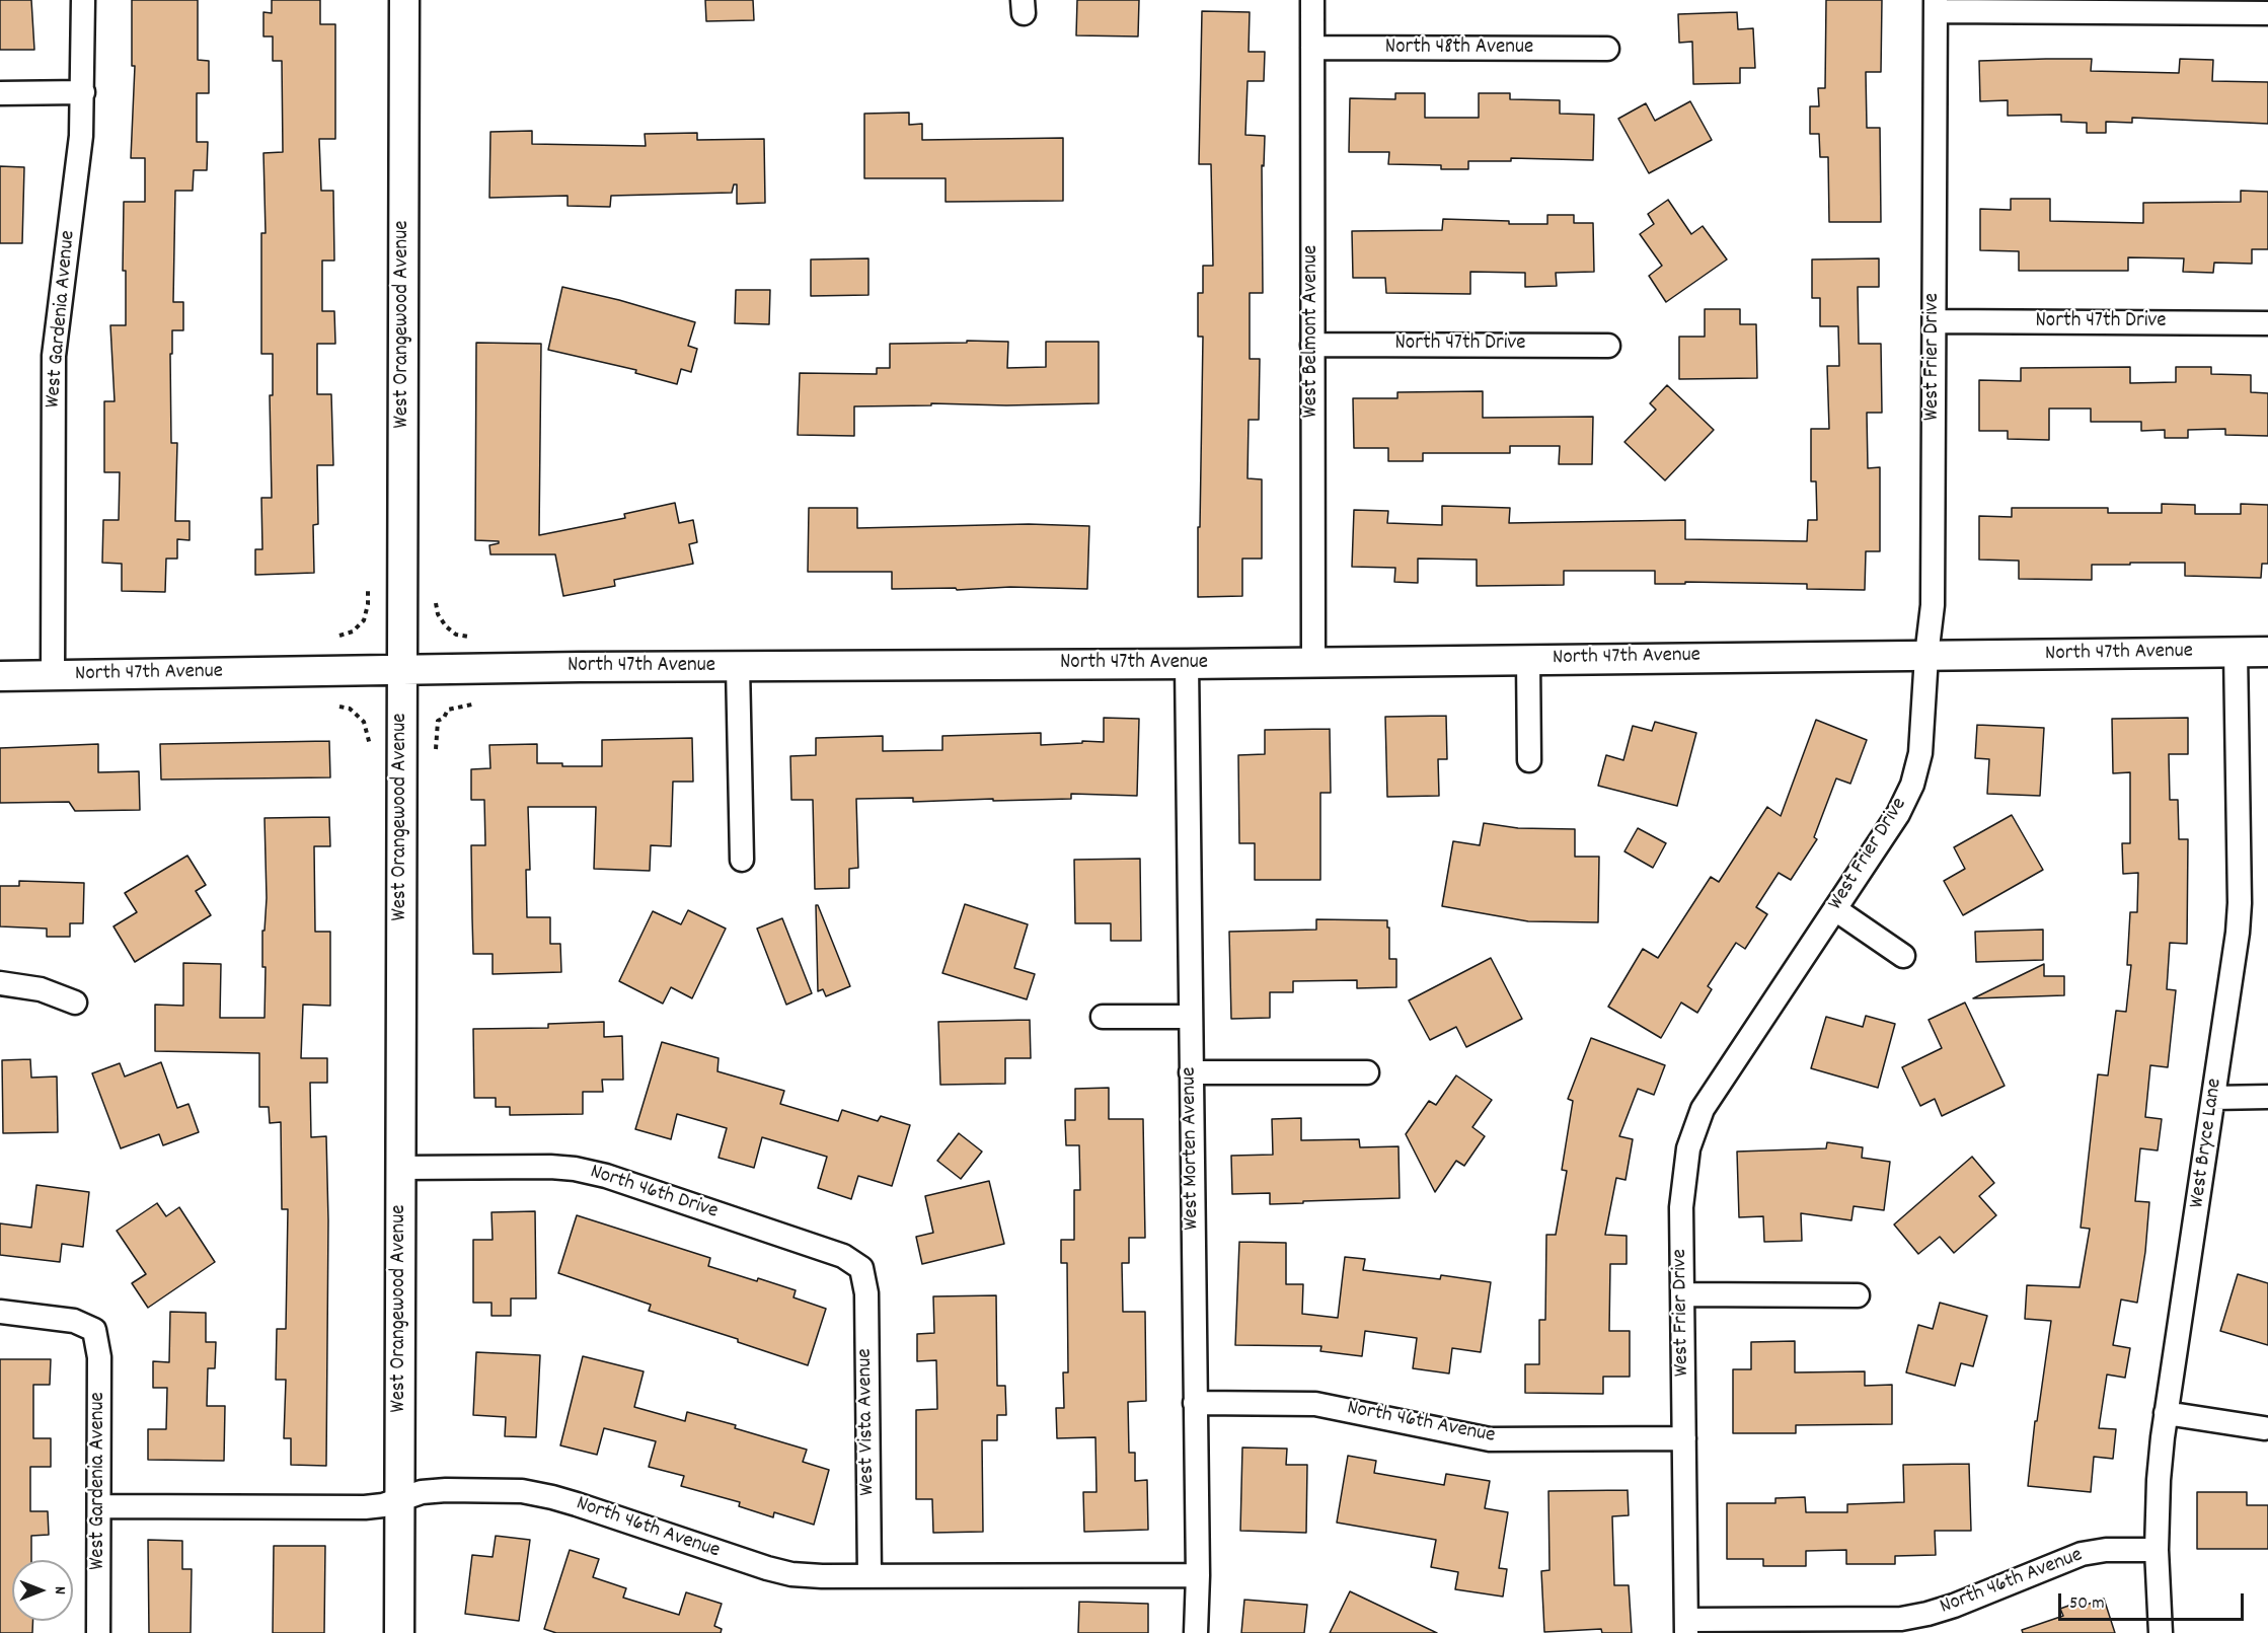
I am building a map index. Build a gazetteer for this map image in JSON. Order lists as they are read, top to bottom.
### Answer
{
  "streets": {
    "street": [
      "North 48th Avenue",
      "West Gardenia Avenue",
      "North 47th Drive",
      "West Orangewood Avenue",
      "West Belmont Avenue",
      "West Frier Drive",
      "North 47th Avenue",
      "West Bryce Lane",
      "West Morten Avenue",
      "North 46th Drive",
      "West Vista Avenue",
      "North 46th Avenue"
    ]
  },
  "crossings": [
    ["North 48th Avenue", "West Belmont Avenue"],
    ["West Gardenia Avenue", "North 47th Avenue"],
    ["West Gardenia Avenue", "North 46th Avenue"],
    ["North 47th Drive", "West Belmont Avenue"],
    ["North 47th Drive", "West Frier Drive"],
    ["West Orangewood Avenue", "North 47th Avenue"],
    ["West Orangewood Avenue", "North 46th Drive"],
    ["West Orangewood Avenue", "North 46th Avenue"],
    ["West Belmont Avenue", "North 47th Avenue"],
    ["West Frier Drive", "North 47th Avenue"],
    ["West Frier Drive", "North 46th Avenue"],
    ["North 47th Avenue", "West Bryce Lane"],
    ["North 47th Avenue", "West Morten Avenue"],
    ["West Bryce Lane", "North 46th Avenue"],
    ["West Morten Avenue", "North 46th Avenue"],
    ["North 46th Drive", "West Vista Avenue"],
    ["West Vista Avenue", "North 46th Avenue"]
  ],
  "scale_bar": "50 m",
  "north": "right"
}
